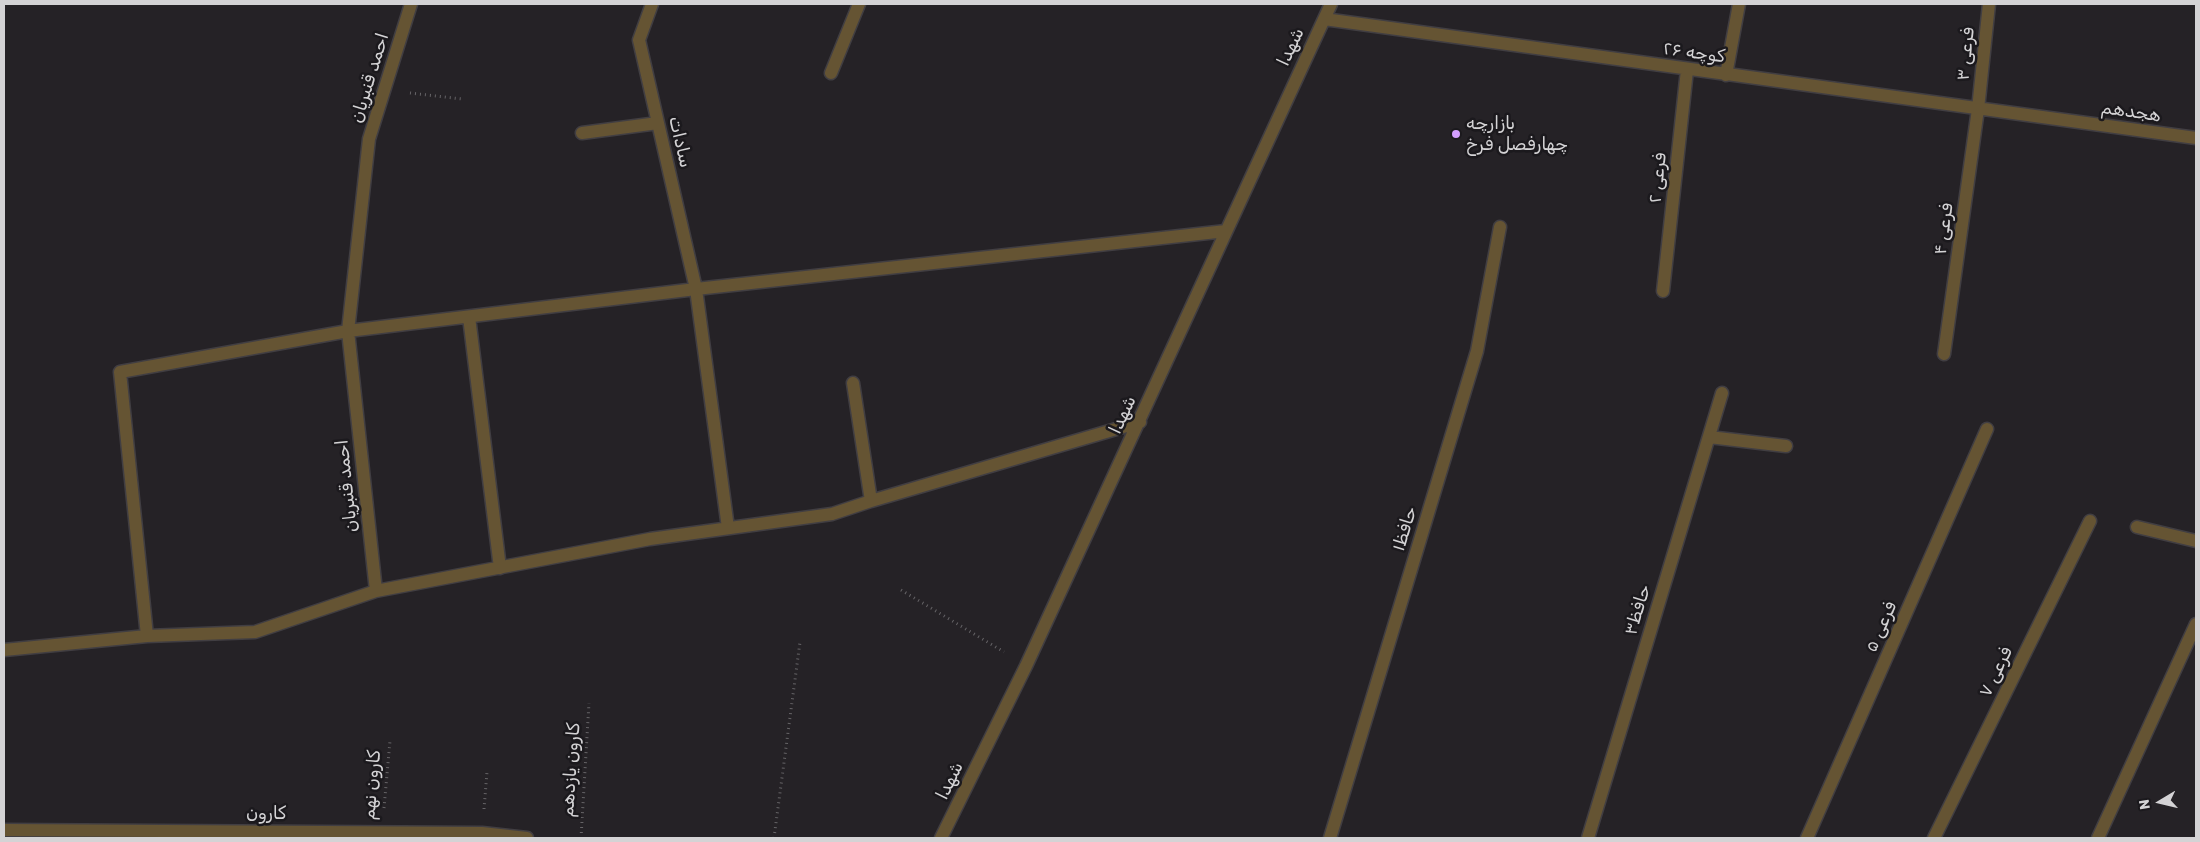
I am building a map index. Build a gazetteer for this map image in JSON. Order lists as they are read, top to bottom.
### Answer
{
  "streets": {
    "street": [
      "شهدا",
      "کوچه ۲۶",
      "فرعی ۳",
      "احمد قنبریان",
      "هجدهم",
      "سادات",
      "فرعی ۲",
      "فرعی ۴",
      "حافظ۱",
      "حافظ۳",
      "فرعی ۵",
      "فرعی ۷",
      "کارون"
    ],
    "path": ["کارون یازدهم", "کارون نهم"]
  },
  "crossings": [
    ["شهدا", "کوچه ۲۶"],
    ["کوچه ۲۶", "فرعی ۳"],
    ["کوچه ۲۶", "هجدهم"],
    ["کوچه ۲۶", "فرعی ۲"],
    ["کوچه ۲۶", "فرعی ۴"],
    ["فرعی ۳", "فرعی ۴"],
    ["کارون نهم", "کارون"]
  ],
  "places": ["بازارچه چهارفصل فرخ"],
  "north": "left"
}
